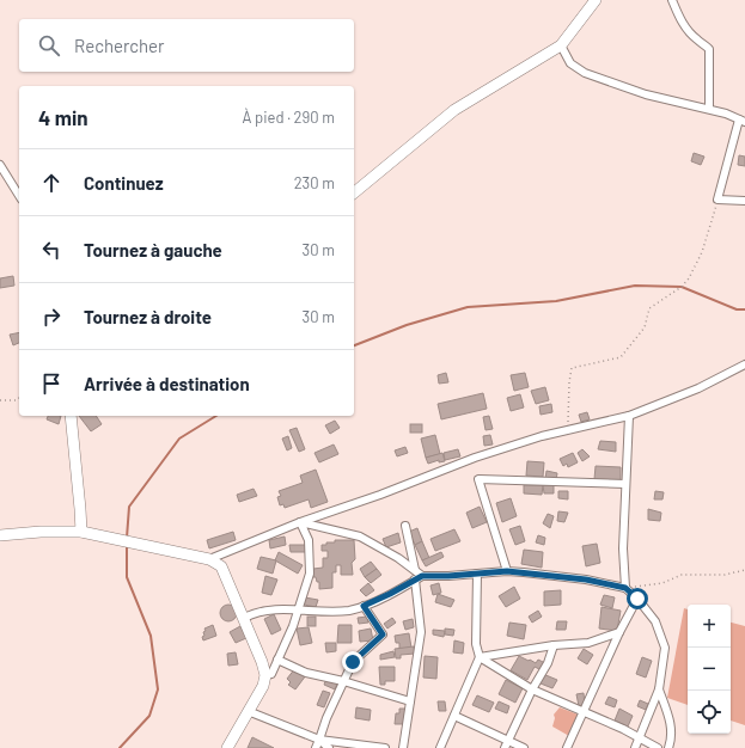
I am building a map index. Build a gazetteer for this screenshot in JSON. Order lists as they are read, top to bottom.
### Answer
{
  "page": {
    "search": "Rechercher",
    "heading": ["4 min", "À pied · 290 m"],
    "list": [
      ["Continuez", "230 m"],
      ["Tournez à gauche", "30 m"],
      ["Tournez à droite", "30 m"],
      "Arrivée à destination"
    ],
    "map_buttons": ["+", "−"]
  }
}
